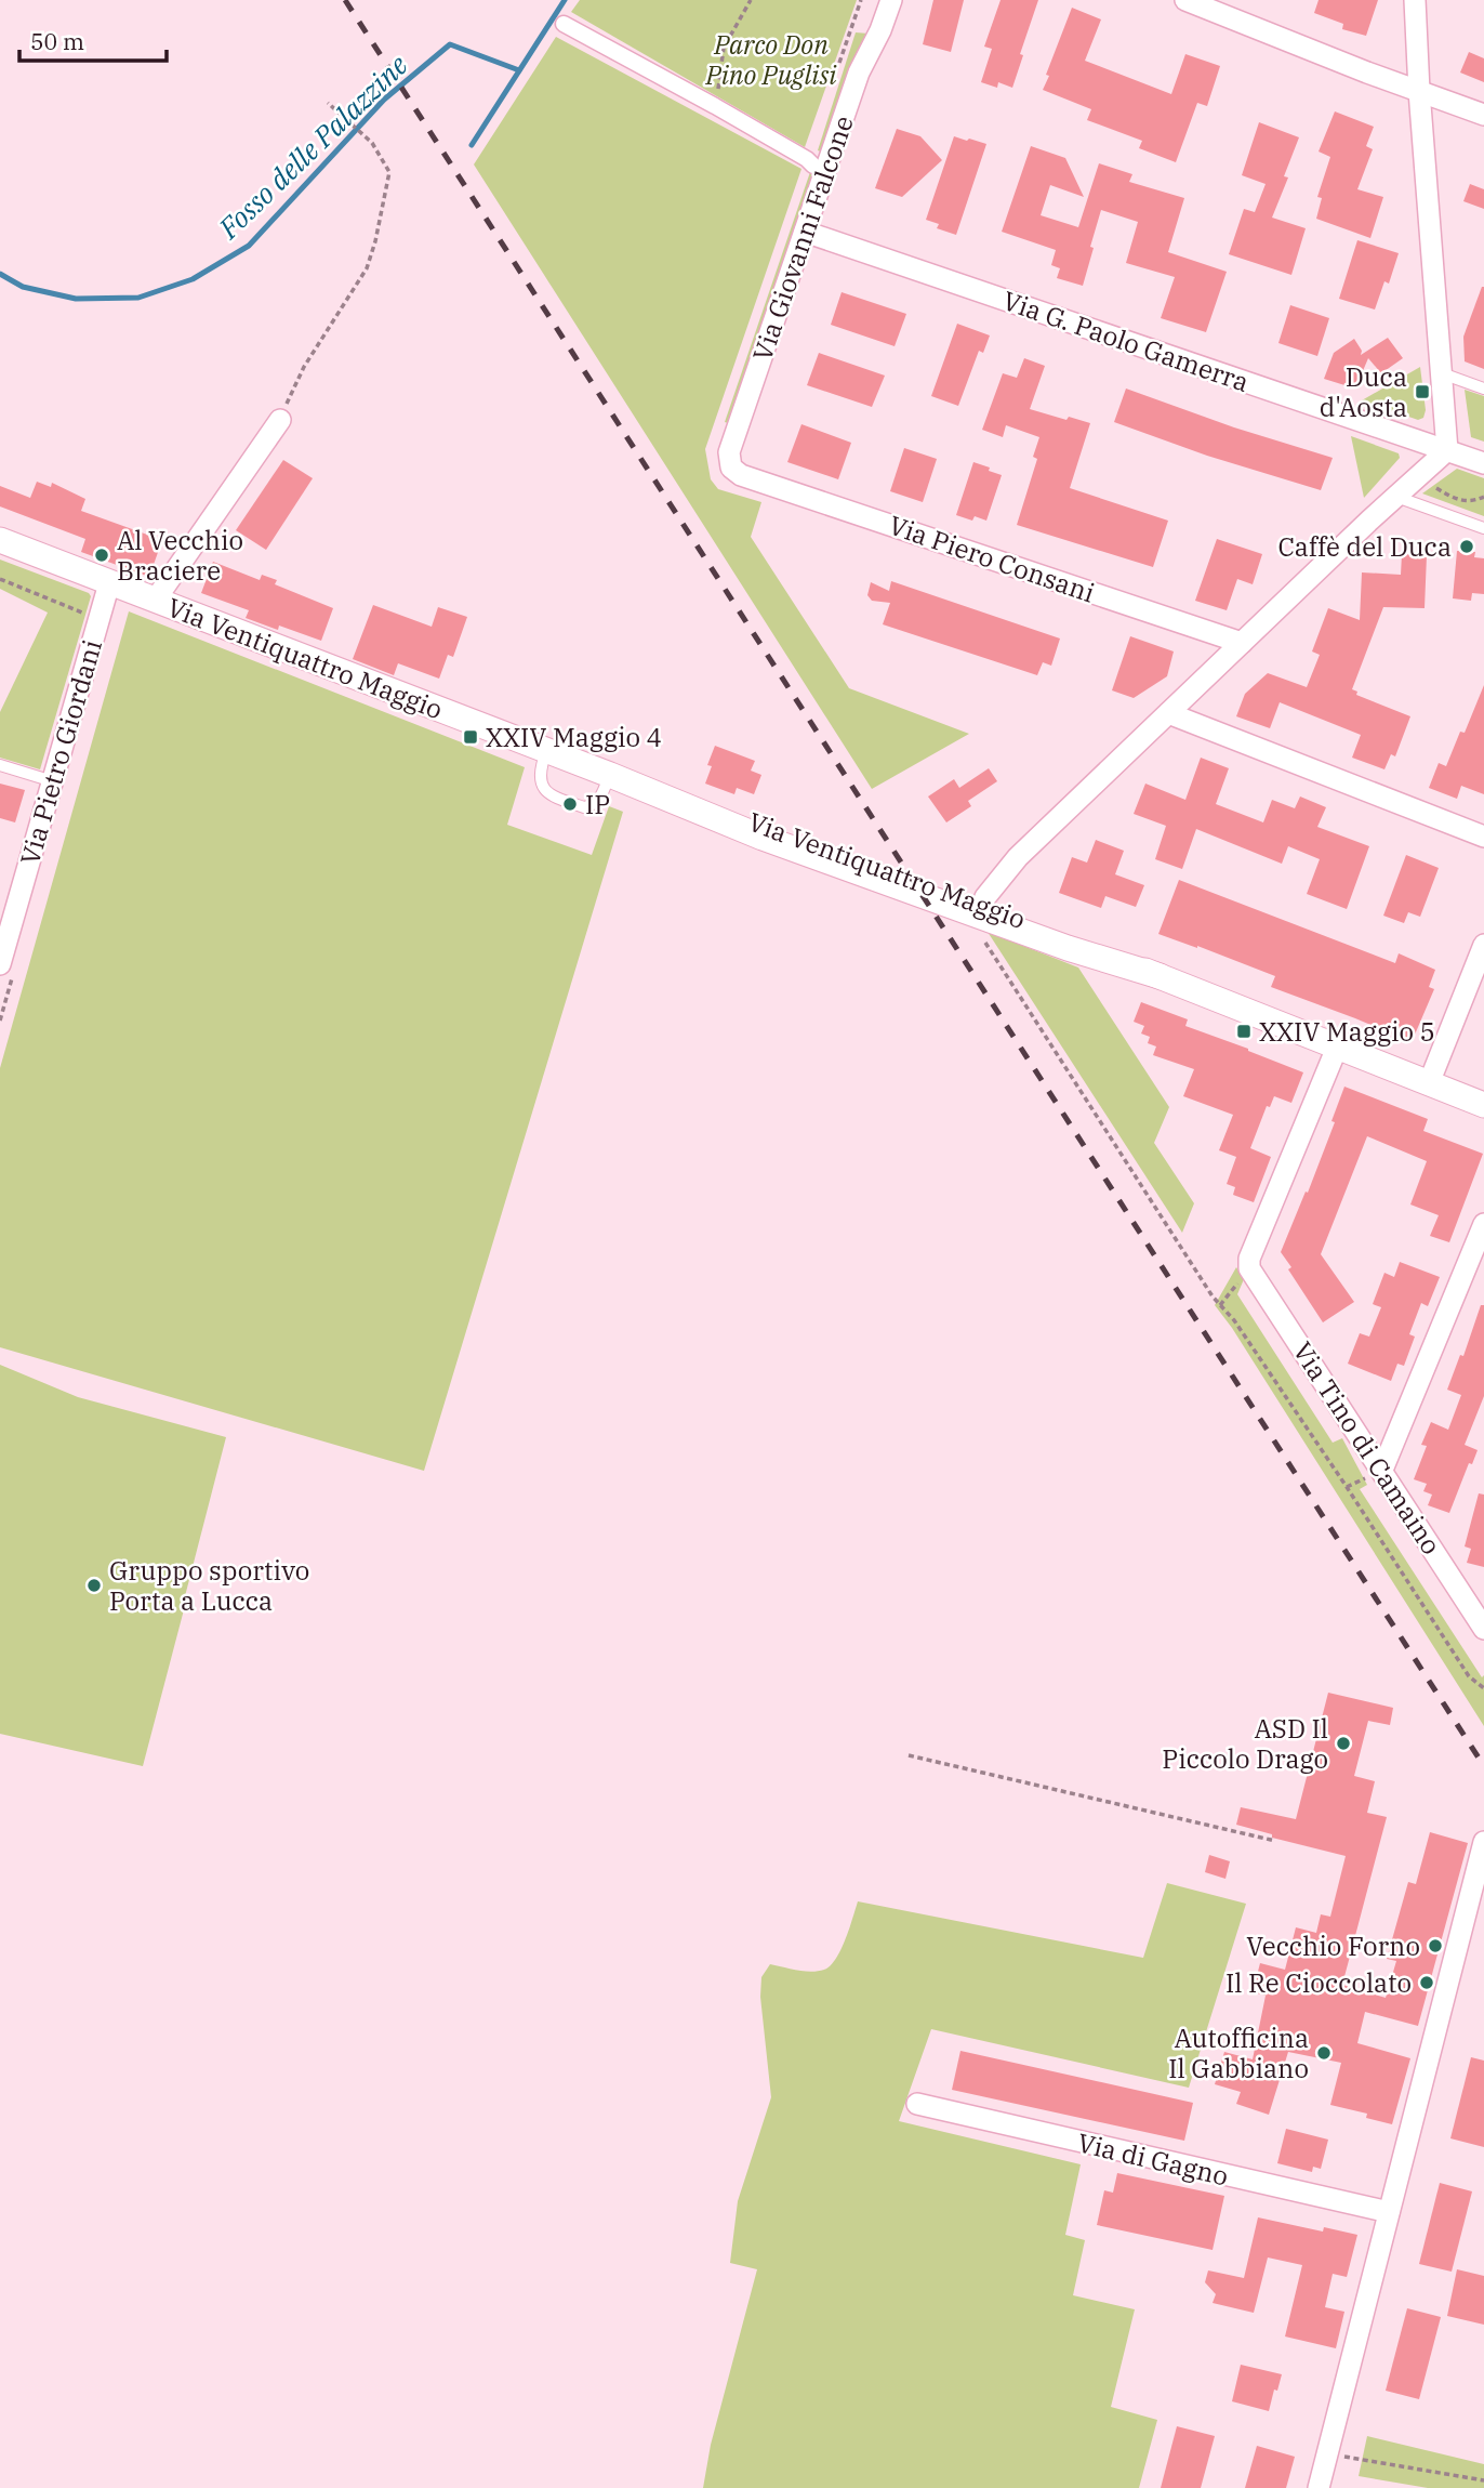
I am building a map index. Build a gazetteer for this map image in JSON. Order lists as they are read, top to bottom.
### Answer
{
  "streets": {
    "street": [
      "Via Giovanni Falcone",
      "Via G. Paolo Gamerra",
      "Via Piero Consani",
      "Via Ventiquattro Maggio",
      "Via Pietro Giordani",
      "Via Tino di Camaino",
      "Via di Gagno"
    ]
  },
  "crossings": [
    ["Via Giovanni Falcone", "Via G. Paolo Gamerra"],
    ["Via Giovanni Falcone", "Via Piero Consani"],
    ["Via Ventiquattro Maggio", "Via Pietro Giordani"],
    ["Via Ventiquattro Maggio", "Via Tino di Camaino"]
  ],
  "water": ["Fosso delle Palazzine"],
  "parks": ["Parco Don Pino Puglisi"],
  "places": {
    "transit": ["Duca d'Aosta", "XXIV Maggio 4", "XXIV Maggio 5"],
    "other": [
      "Caffè del Duca",
      "Al Vecchio Braciere",
      "IP",
      "Gruppo sportivo Porta a Lucca",
      "ASD Il Piccolo Drago",
      "Vecchio Forno",
      "Il Re Cioccolato",
      "Autofficina Il Gabbiano"
    ]
  },
  "scale_bar": "50 m"
}
